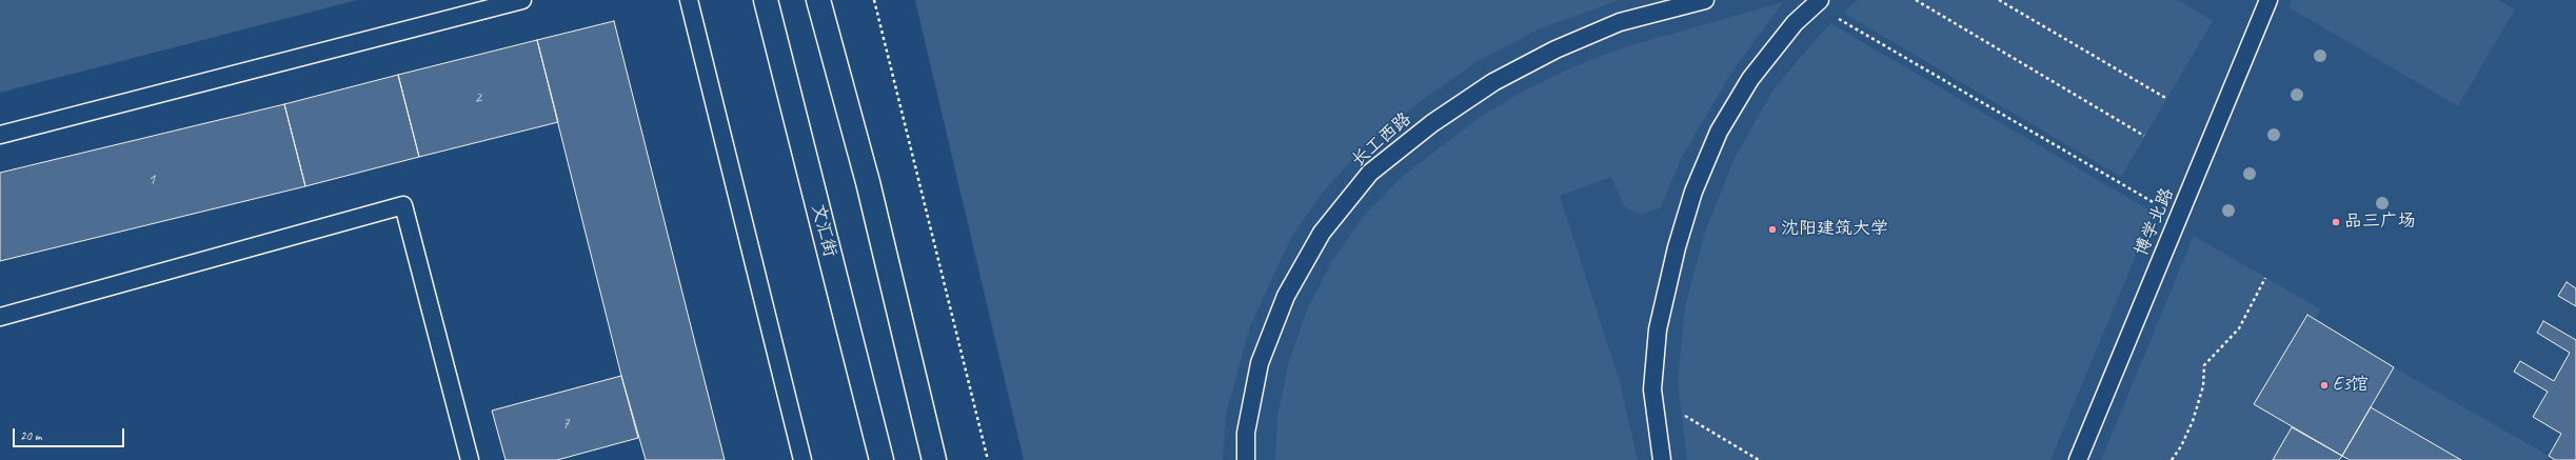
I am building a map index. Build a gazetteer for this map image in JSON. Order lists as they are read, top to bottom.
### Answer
{
  "streets": {
    "street": ["文汇街"],
    "lane": ["长工西路", "博学北路"]
  },
  "places": ["品三广场", "沈阳建筑大学", "E3馆"],
  "house_numbers": ["2", "1", "7"],
  "scale_bar": "20 m"
}
